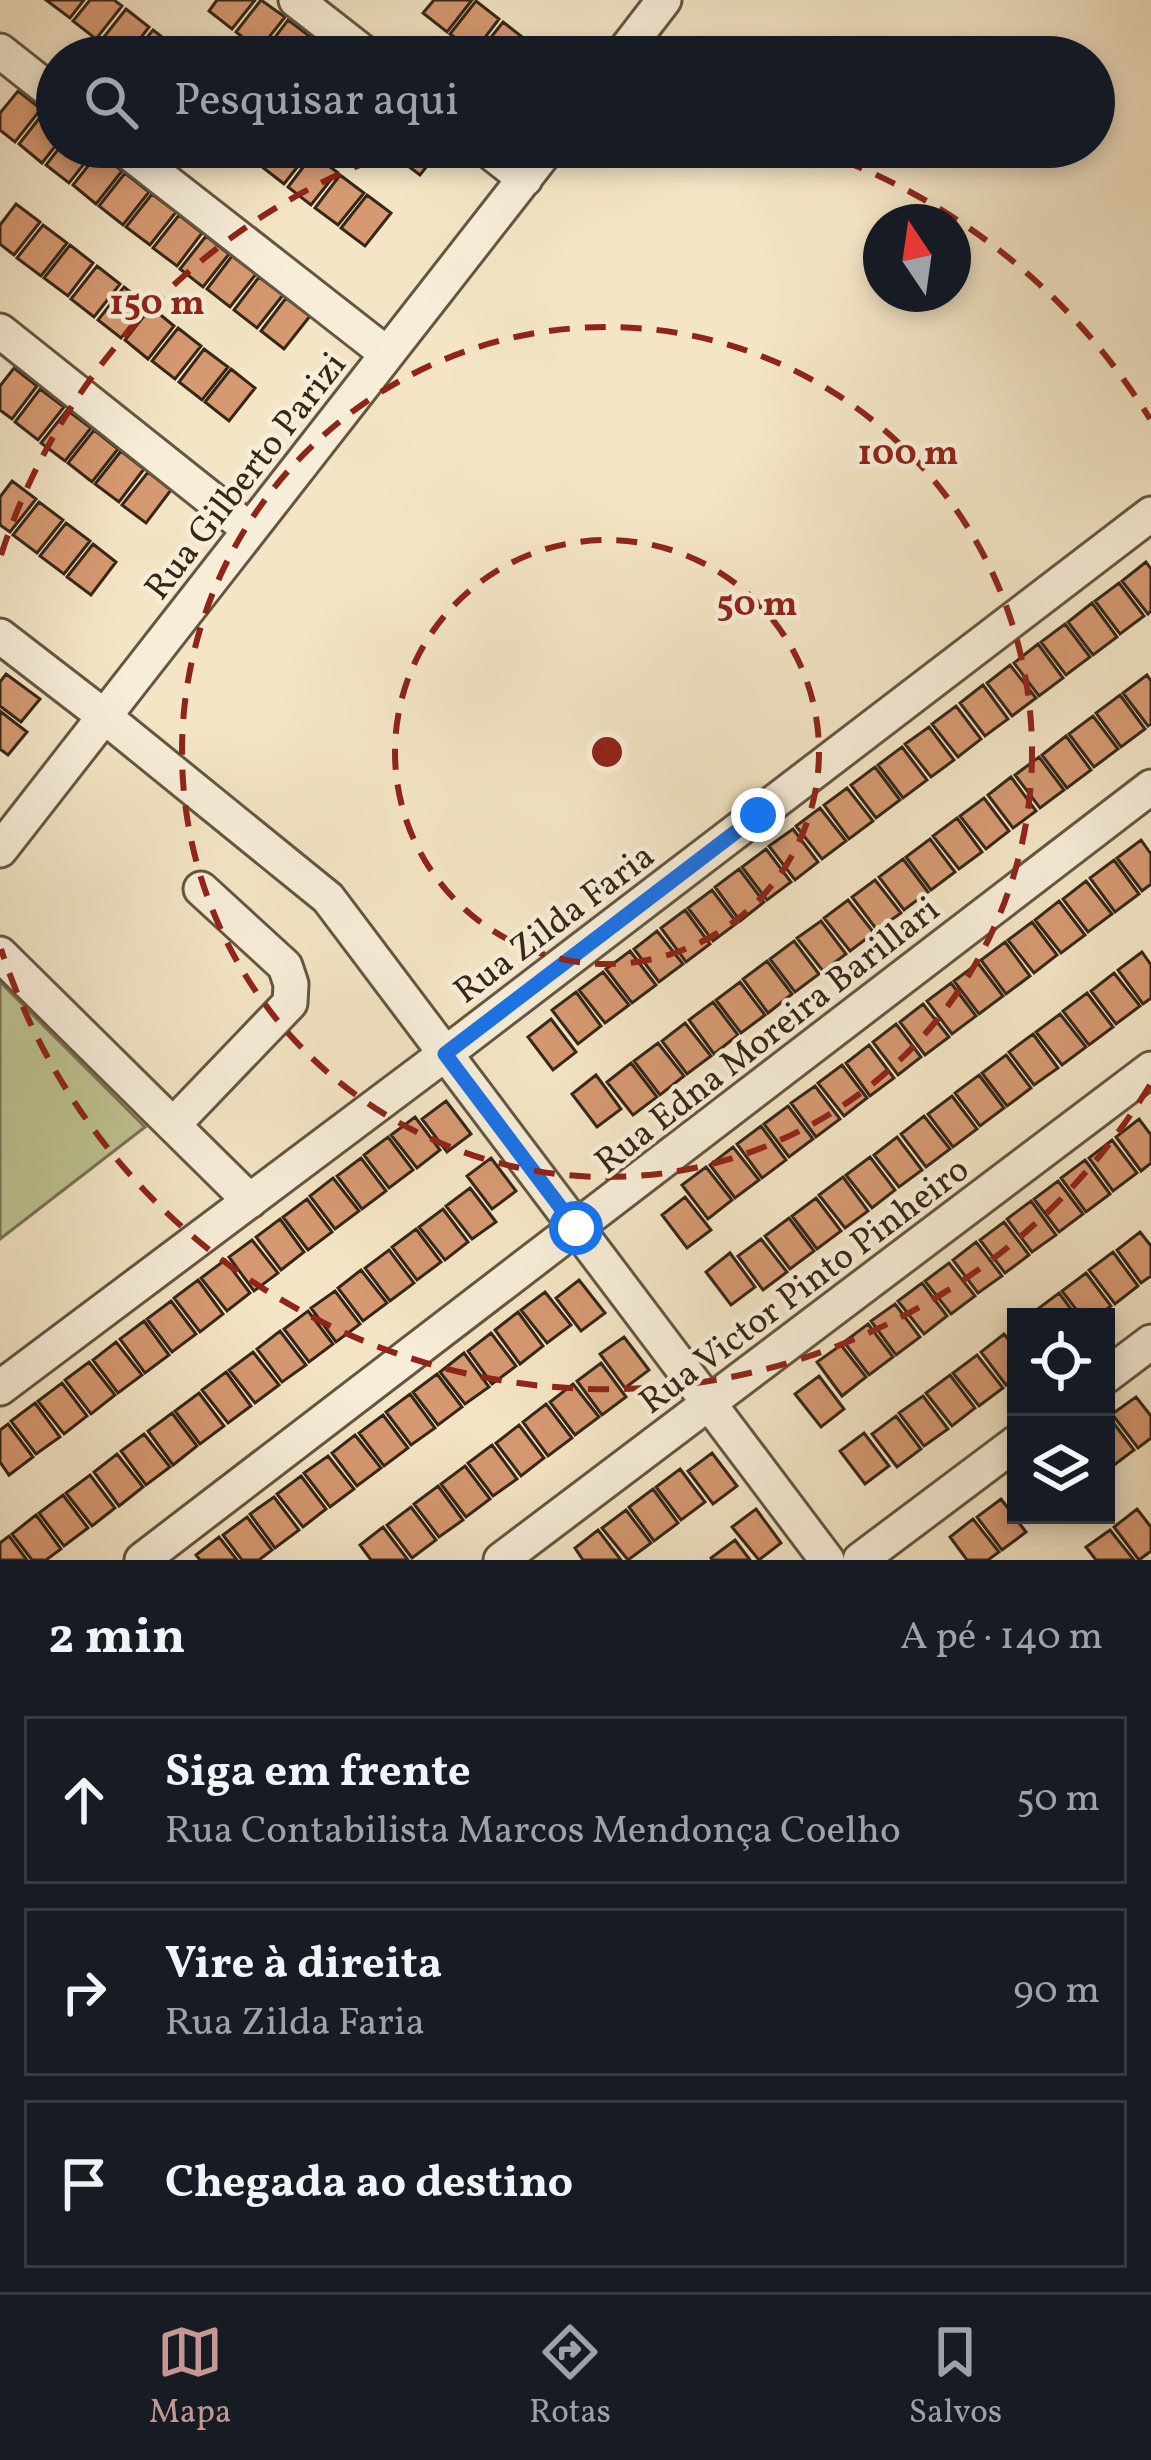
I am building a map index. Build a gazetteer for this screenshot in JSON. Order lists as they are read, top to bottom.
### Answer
{
  "streets": {
    "street": [
      "Rua Gilberto Parizi",
      "Rua Zilda Faria",
      "Rua Edna Moreira Barillari",
      "Rua Victor Pinto Pinheiro"
    ]
  },
  "north": "top",
  "page": {
    "search": "Pesquisar aqui",
    "heading": ["2 min", "A pé · 140 m"],
    "list": [
      ["Siga em frente", "Rua Contabilista Marcos Mendonça Coelho", "50 m"],
      ["Vire à direita", "Rua Zilda Faria", "90 m"],
      "Chegada ao destino"
    ],
    "nav": ["Mapa", "Rotas", "Salvos"]
  },
  "rings": ["150 m", "100 m", "50 m"]
}
